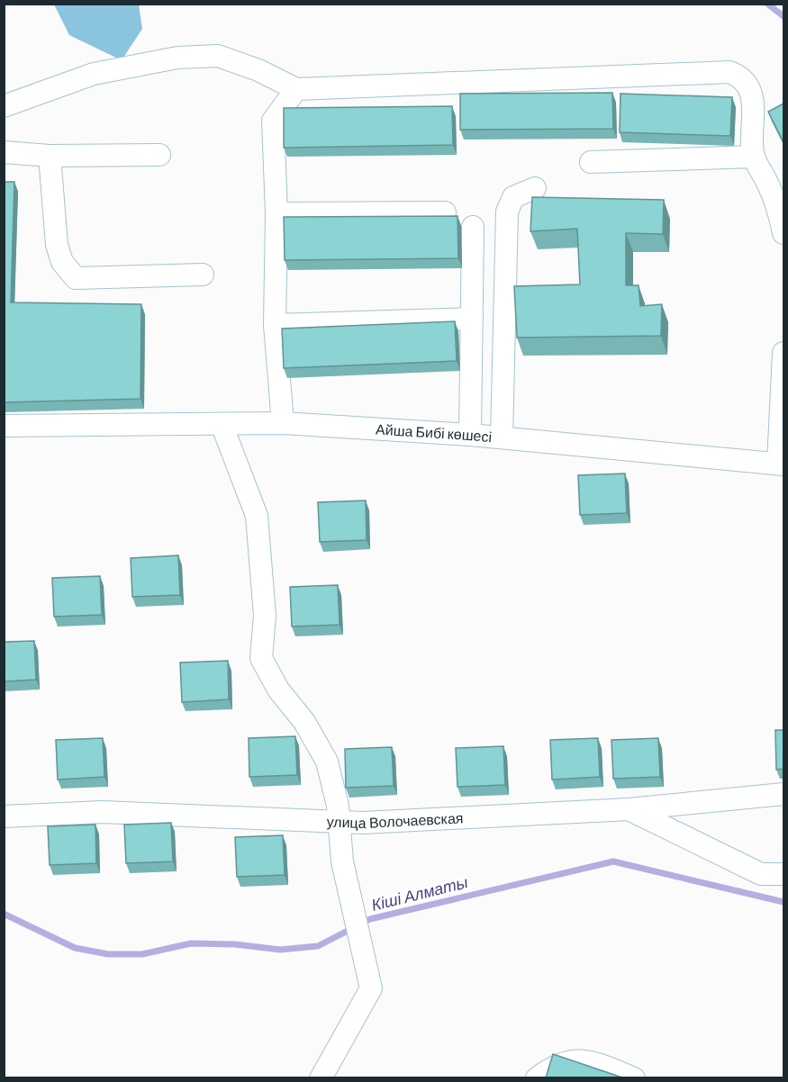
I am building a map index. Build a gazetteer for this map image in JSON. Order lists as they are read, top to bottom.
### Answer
{
  "streets": {
    "street": ["Айша Бибі көшесі", "улица Волочаевская"]
  },
  "water": ["Кіші Алматы"]
}
